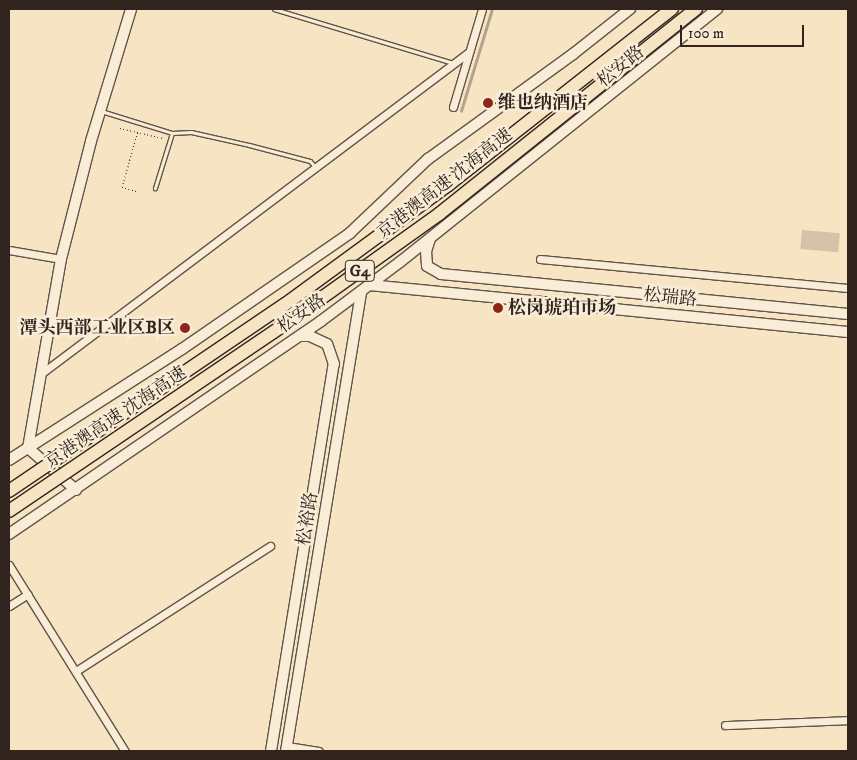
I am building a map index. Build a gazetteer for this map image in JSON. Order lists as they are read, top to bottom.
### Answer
{
  "streets": {
    "highway": ["京港澳高速 沈海高速", "G4"],
    "street": ["松安路", "松瑞路", "松裕路"]
  },
  "crossings": [
    ["松安路", "松瑞路"],
    ["松安路", "松裕路"],
    ["松瑞路", "松裕路"]
  ],
  "places": ["维也纳酒店", "松岗琥珀市场", "潭头西部工业区B区"],
  "scale_bar": "100 m"
}
